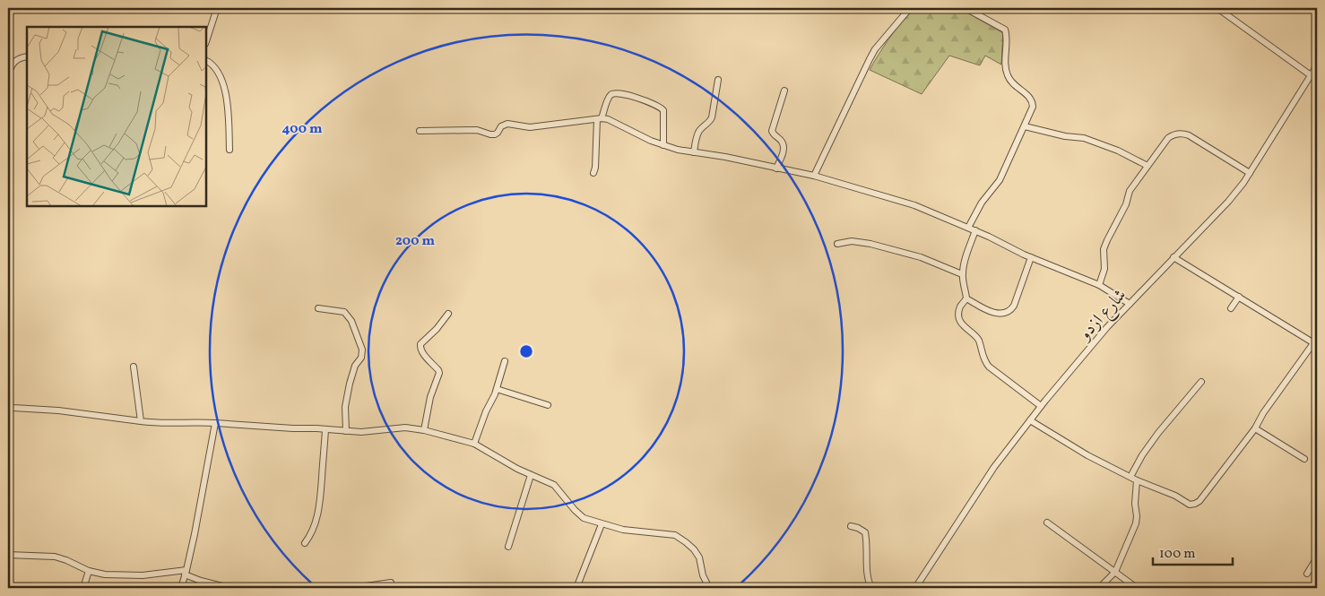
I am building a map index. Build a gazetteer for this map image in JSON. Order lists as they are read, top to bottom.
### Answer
{
  "streets": {
    "street": ["شارع ازدو"]
  },
  "scale_bar": "100 m",
  "rings": ["400 m", "200 m"]
}
